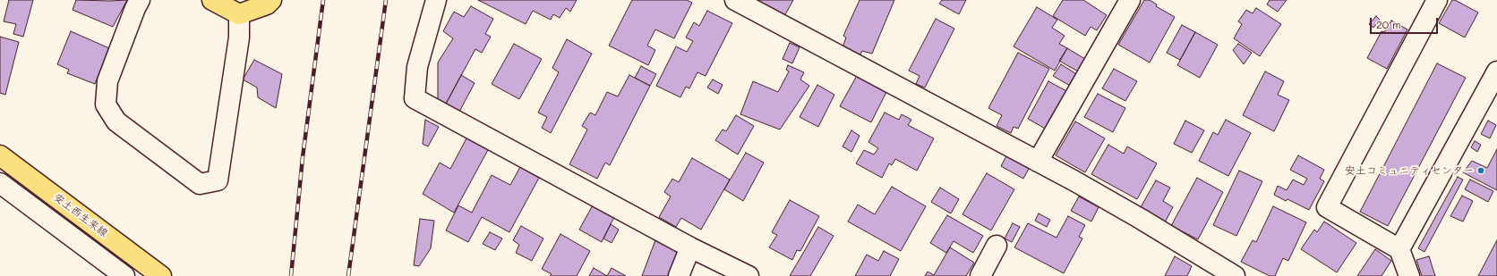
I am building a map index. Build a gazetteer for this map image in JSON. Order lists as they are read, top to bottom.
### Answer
{
  "streets": {
    "main road": ["安土西生来線"]
  },
  "places": ["安土コミュニティセンター"],
  "scale_bar": "20 m"
}
